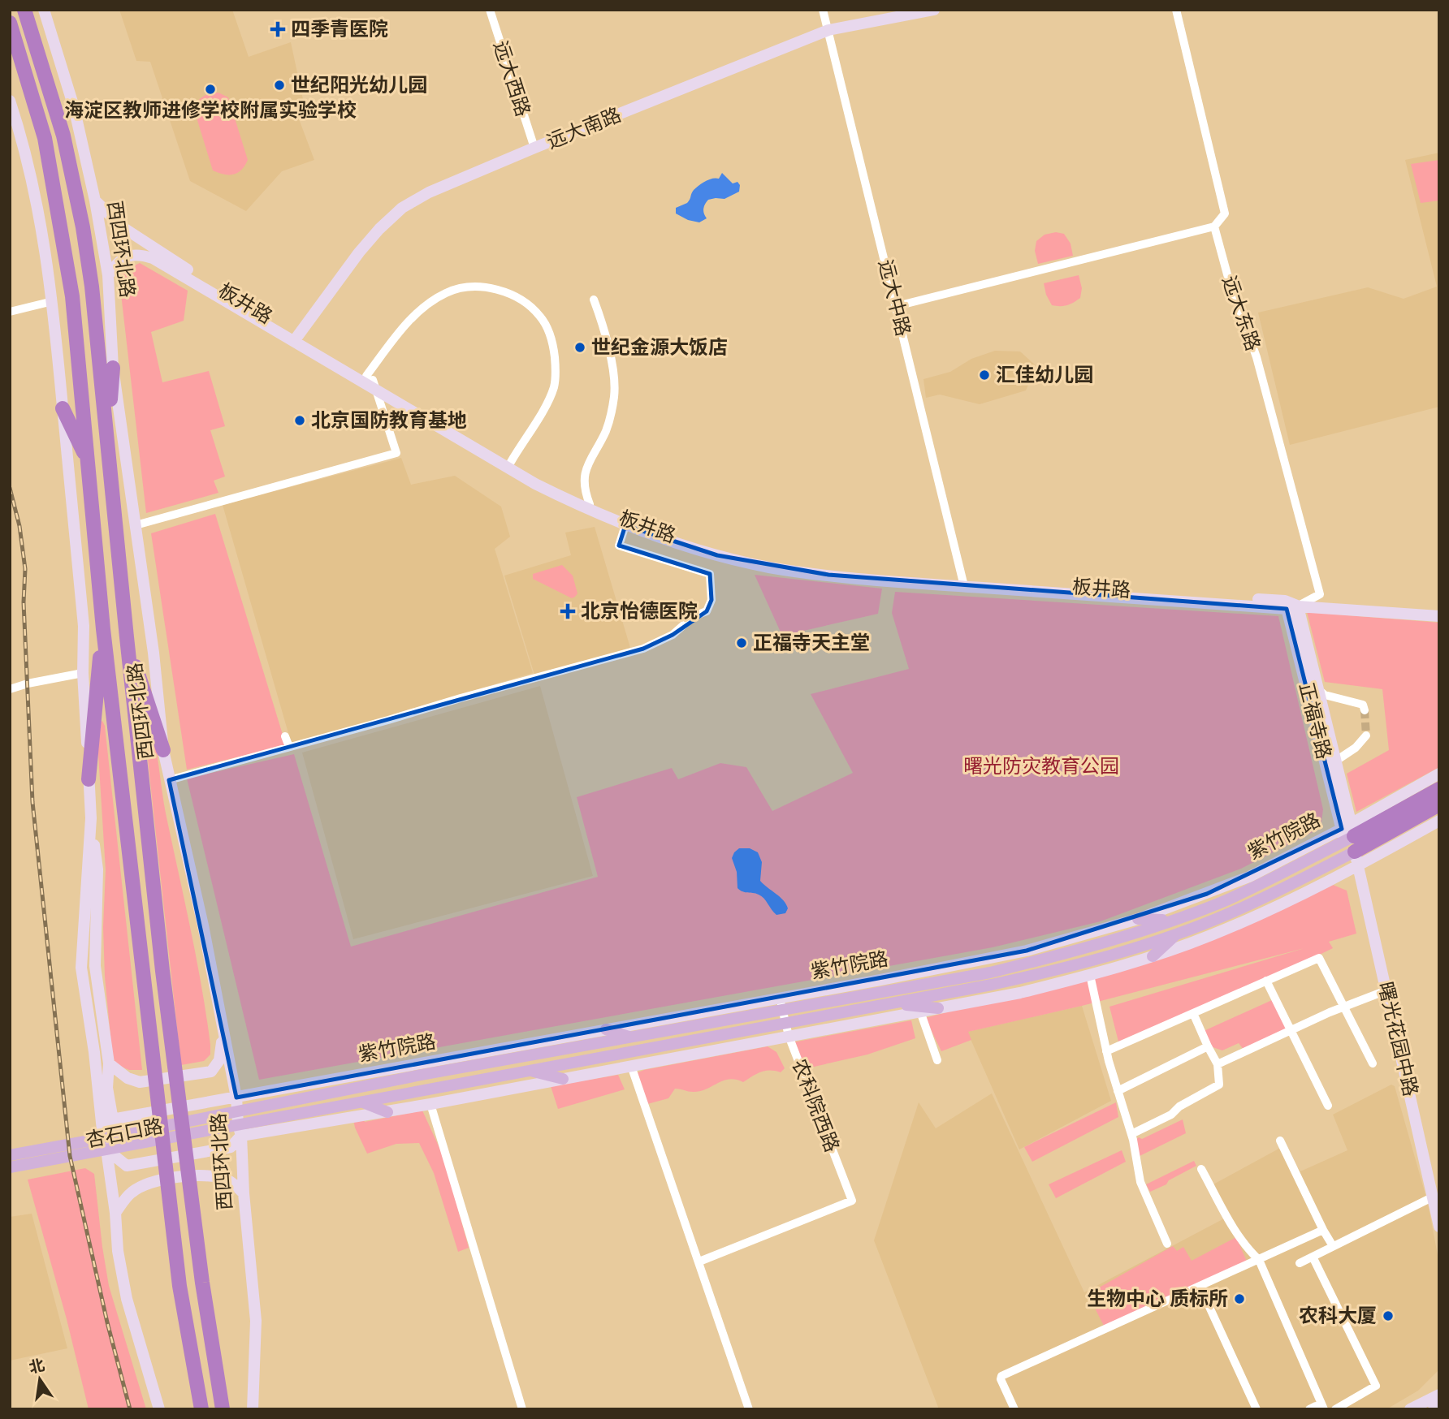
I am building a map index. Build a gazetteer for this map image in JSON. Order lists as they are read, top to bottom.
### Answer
{
  "streets": {
    "highway": ["西四环北路", "紫竹院路"],
    "main road": ["杏石口路"],
    "street": [
      "远大西路",
      "远大南路",
      "远大中路",
      "板井路",
      "远大东路",
      "正福寺路",
      "曙光花园中路",
      "农科院西路"
    ]
  },
  "crossings": [
    ["远大西路", "远大南路"],
    ["远大南路", "远大中路"],
    ["远大南路", "板井路"],
    ["西四环北路", "板井路"],
    ["西四环北路", "紫竹院路"],
    ["西四环北路", "杏石口路"],
    ["远大中路", "板井路"],
    ["板井路", "远大东路"],
    ["板井路", "正福寺路"],
    ["远大东路", "正福寺路"],
    ["正福寺路", "紫竹院路"],
    ["正福寺路", "曙光花园中路"],
    ["紫竹院路", "曙光花园中路"],
    ["紫竹院路", "农科院西路"],
    ["紫竹院路", "杏石口路"]
  ],
  "parks": ["曙光防灾教育公园"],
  "places": {
    "health": ["四季青医院", "北京怡德医院"],
    "other": [
      "世纪阳光幼儿园",
      "海淀区教师进修学校附属实验学校",
      "世纪金源大饭店",
      "汇佳幼儿园",
      "北京国防教育基地",
      "正福寺天主堂",
      "生物中心 质标所",
      "农科大厦"
    ]
  },
  "north": "top"
}
